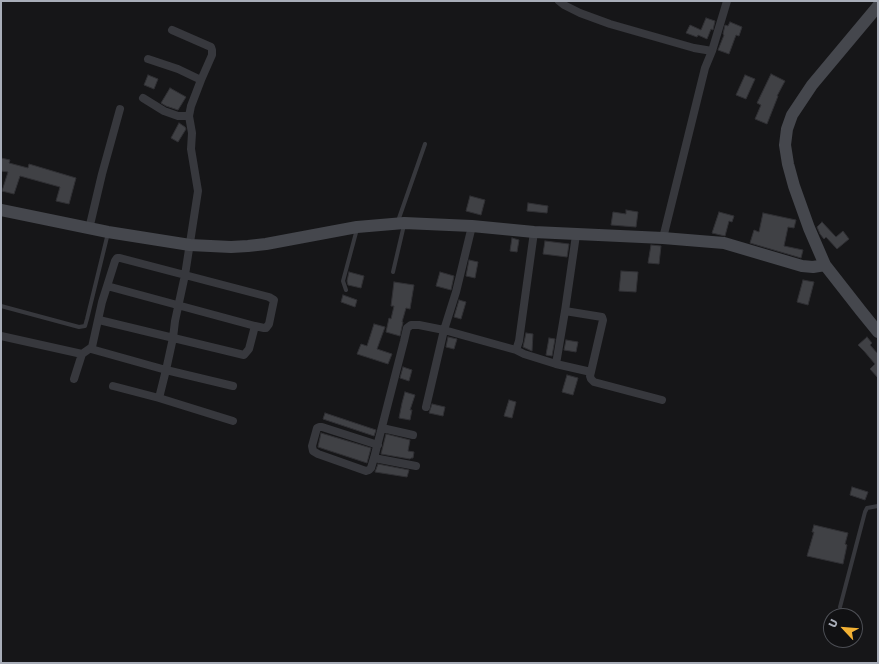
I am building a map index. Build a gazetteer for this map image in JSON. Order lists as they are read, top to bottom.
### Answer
{
  "north": "top left"
}
